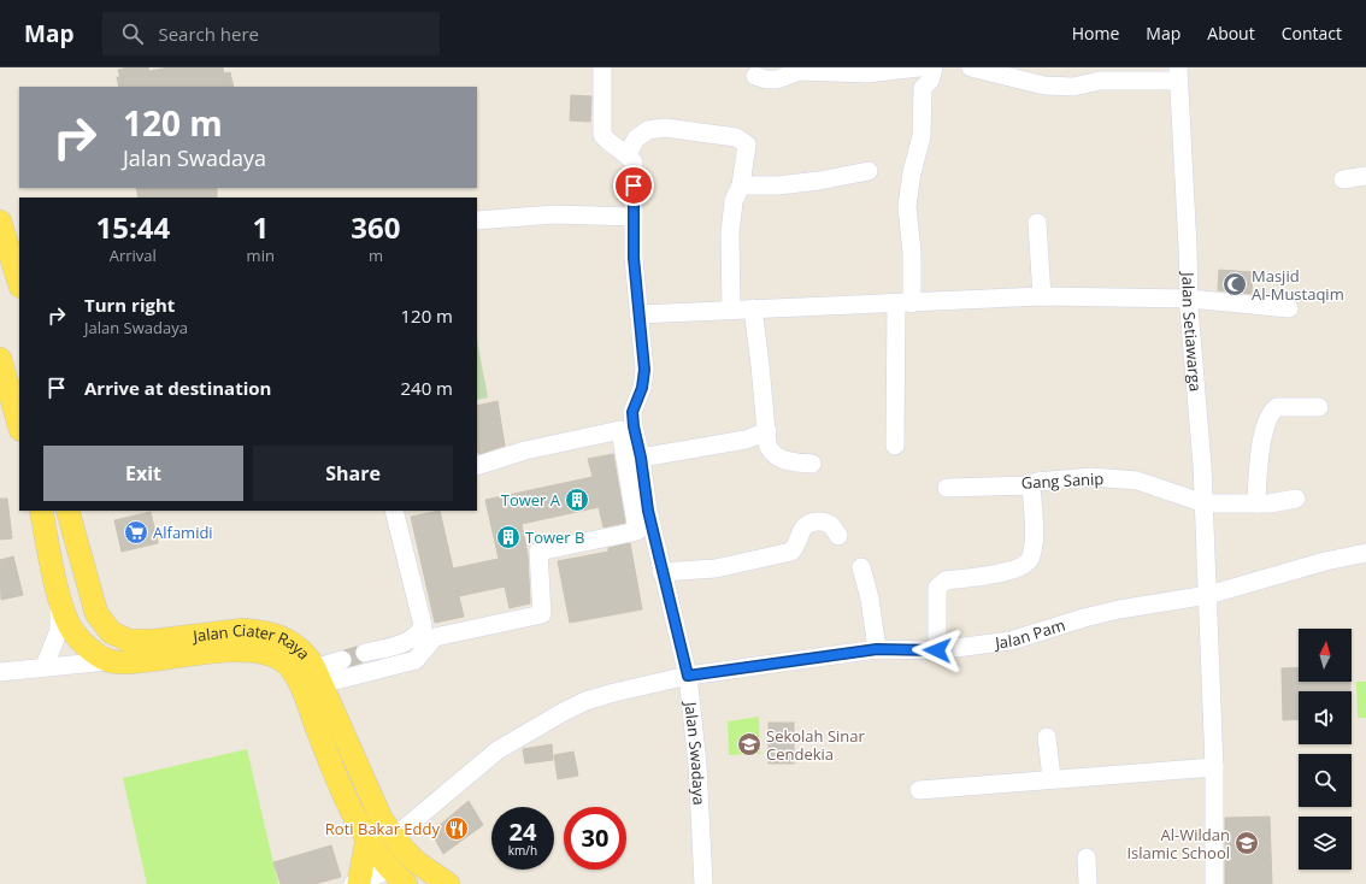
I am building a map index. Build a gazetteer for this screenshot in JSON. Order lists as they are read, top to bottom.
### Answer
{
  "streets": {
    "main road": ["Jalan Ciater Raya"],
    "street": [
      "Jalan Setiawarga",
      "Gang Sanip",
      "Jalan Pam",
      "Jalan Swadaya"
    ]
  },
  "crossings": [
    ["Jalan Setiawarga", "Gang Sanip"],
    ["Jalan Setiawarga", "Jalan Pam"],
    ["Jalan Pam", "Jalan Ciater Raya"],
    ["Jalan Pam", "Jalan Swadaya"]
  ],
  "places": {
    "mosque": ["Masjid Al-Mustaqim"],
    "building": ["Tower A", "Tower B"],
    "supermarket": ["Alfamidi"],
    "school or university": ["Sekolah Sinar Cendekia", "Al-Wildan Islamic School"],
    "restaurant": ["Roti Bakar Eddy"]
  },
  "north": "top",
  "page": {
    "header": "Map",
    "search": "Search here",
    "nav": [
      "Home",
      "Map",
      "About",
      "Contact"
    ],
    "turn": ["120 m", "Jalan Swadaya"],
    "eta": [
      "15:44",
      "Arrival",
      "1",
      "min",
      "360",
      "m"
    ],
    "list": [
      {
        "name": "Turn right",
        "note": "Jalan Swadaya",
        "value": "120 m"
      },
      {
        "name": "Arrive at destination",
        "value": "240 m"
      }
    ],
    "buttons": ["Exit", "Share"],
    "speed": "24 km/h",
    "limit": "30"
  }
}
